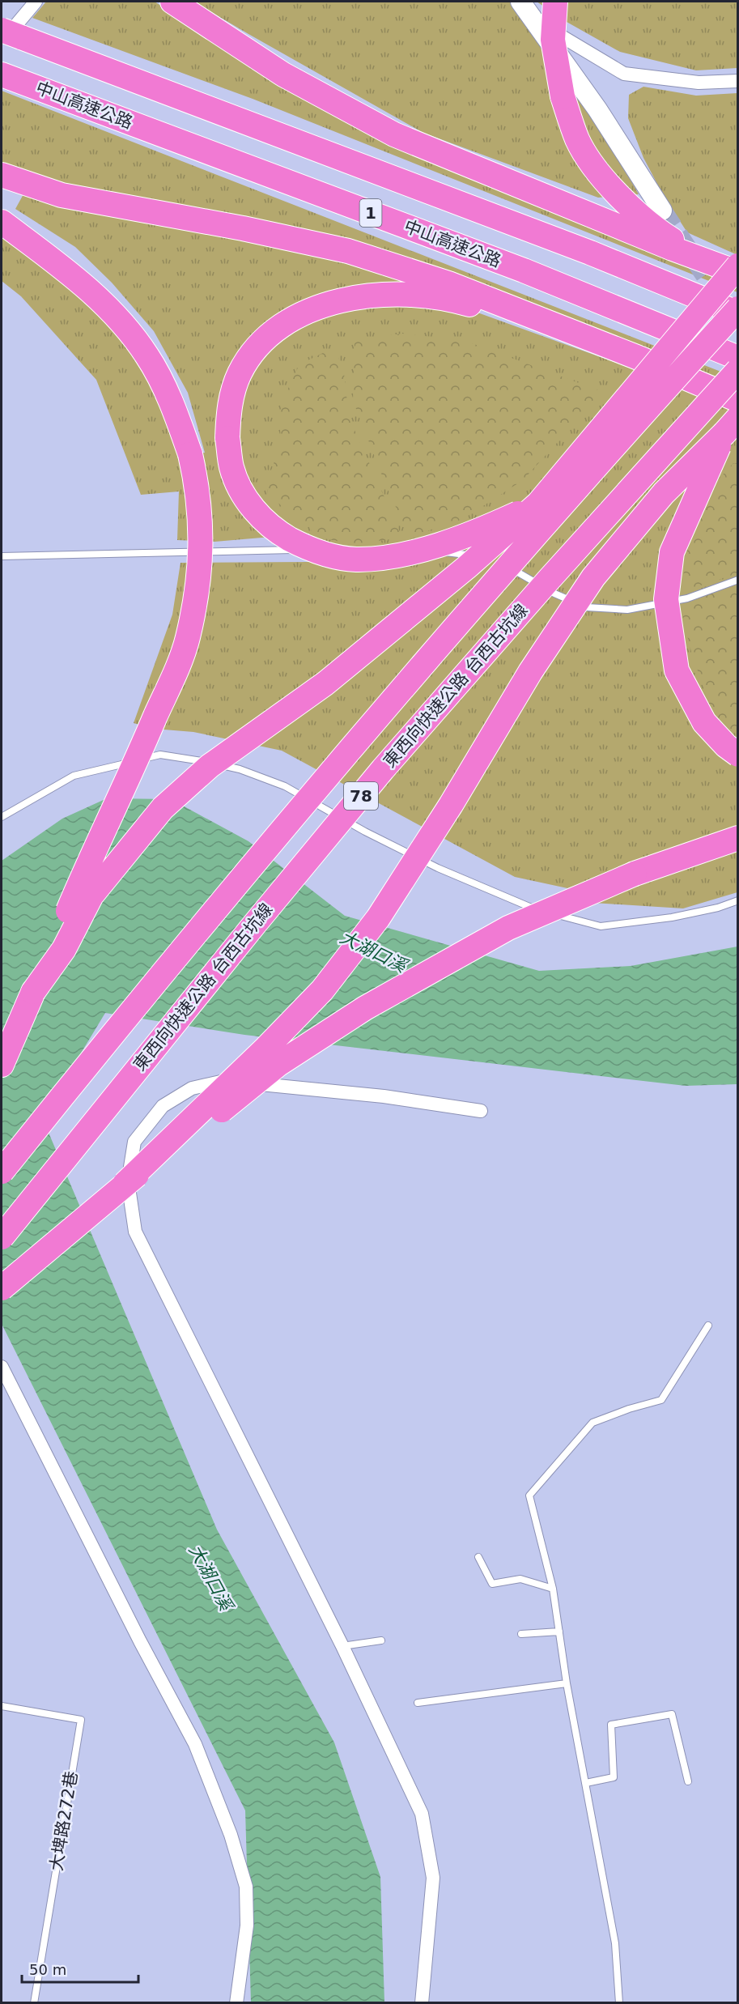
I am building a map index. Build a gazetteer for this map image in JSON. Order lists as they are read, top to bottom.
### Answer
{
  "streets": {
    "highway": [
      "中山高速公路",
      "1",
      "東西向快速公路 台西古坑線",
      "78"
    ],
    "lane": ["大埤路272巷"]
  },
  "water": ["大湖口溪"],
  "scale_bar": "50 m"
}
